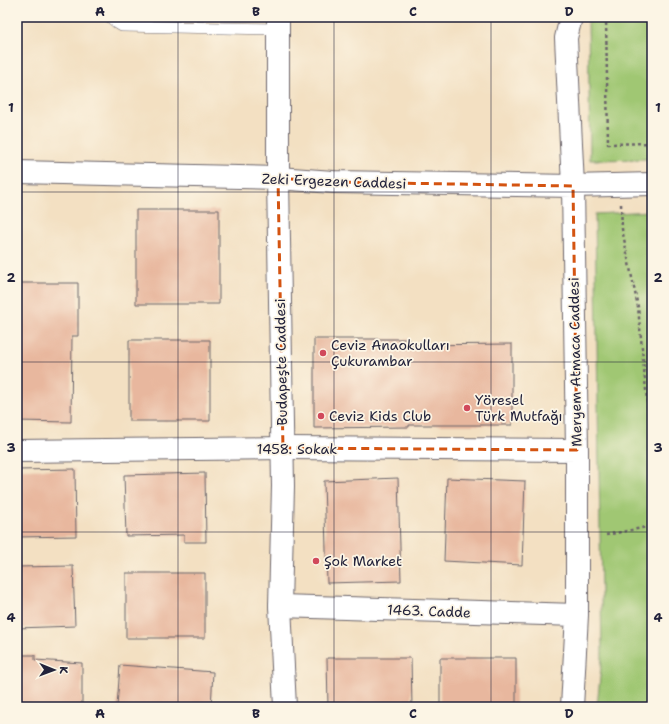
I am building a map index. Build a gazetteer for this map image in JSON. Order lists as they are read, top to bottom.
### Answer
{
  "streets": {
    "street": [
      "Zeki Ergezen Caddesi",
      "Budapeşte Caddesi",
      "Meryem Atmaca Caddesi",
      "1458. Sokak",
      "1463. Cadde"
    ]
  },
  "crossings": [
    ["Zeki Ergezen Caddesi", "Budapeşte Caddesi"],
    ["Zeki Ergezen Caddesi", "Meryem Atmaca Caddesi"],
    ["Budapeşte Caddesi", "1458. Sokak"],
    ["Budapeşte Caddesi", "1463. Cadde"],
    ["Meryem Atmaca Caddesi", "1458. Sokak"],
    ["Meryem Atmaca Caddesi", "1463. Cadde"]
  ],
  "places": [
    "Ceviz Anaokulları Çukurambar",
    "Yöresel Türk Mutfağı",
    "Ceviz Kids Club",
    "Şok Market"
  ],
  "north": "right",
  "grid": {
    "columns": [
      "A",
      "B",
      "C",
      "D"
    ],
    "rows": [
      "1",
      "2",
      "3",
      "4"
    ]
  }
}
